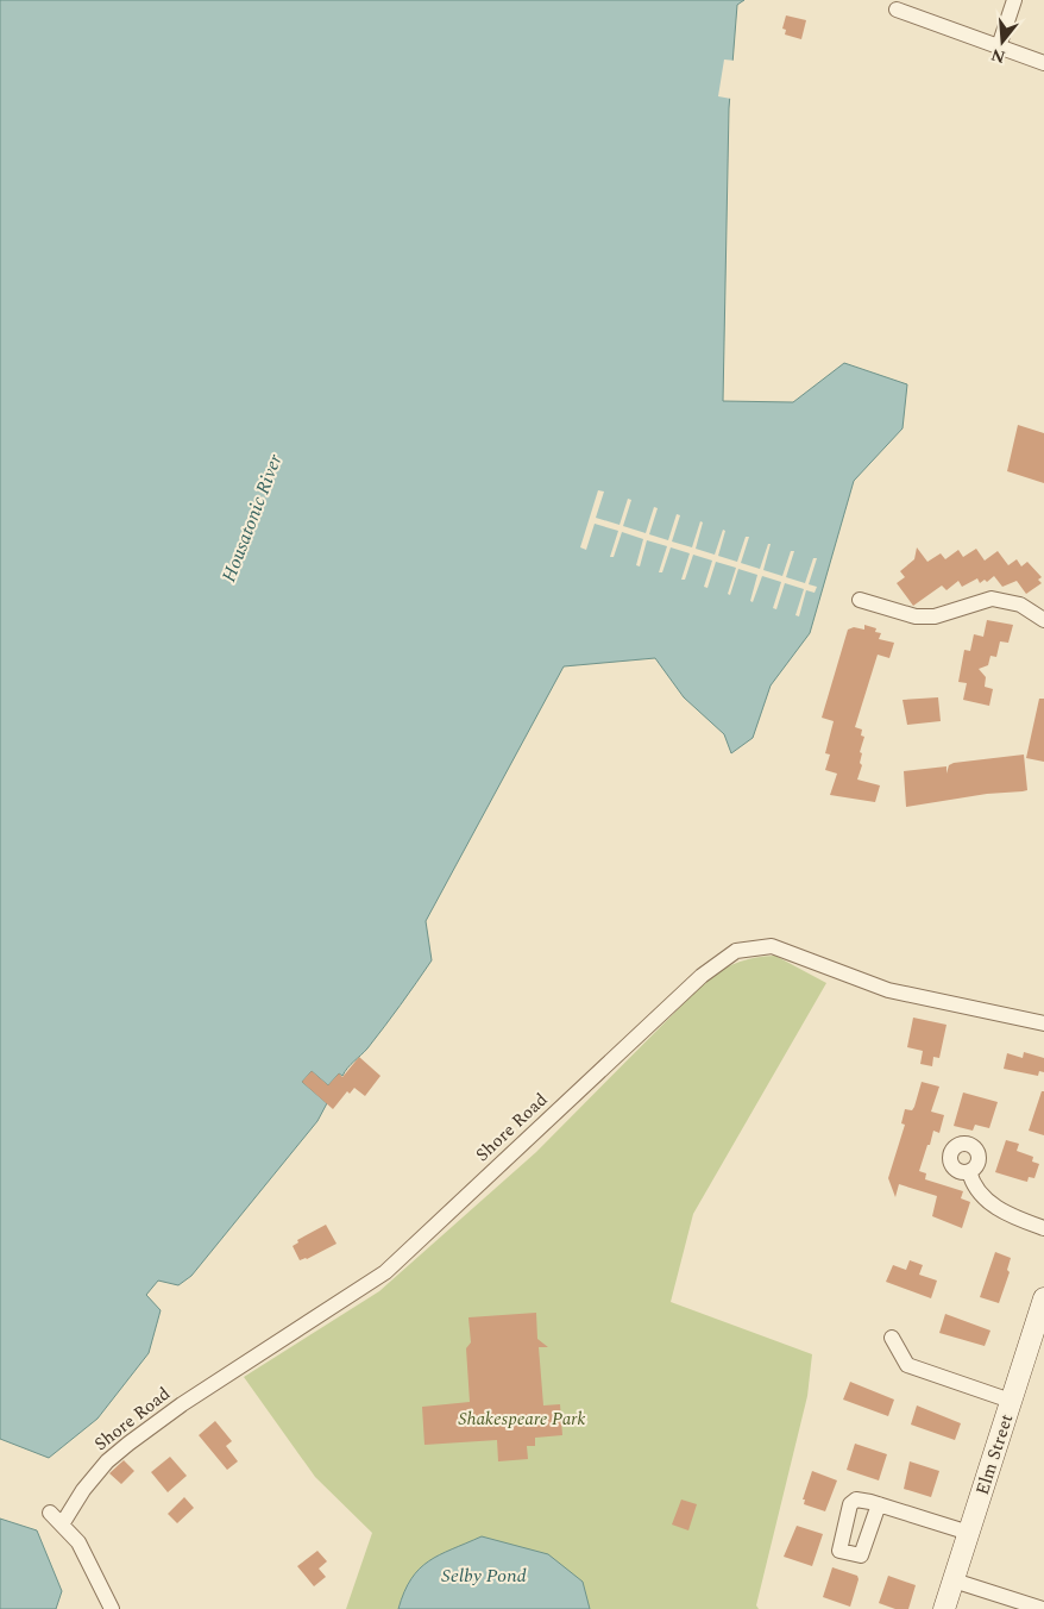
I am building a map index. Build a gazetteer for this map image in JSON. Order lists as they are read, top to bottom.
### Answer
{
  "streets": {
    "street": ["Shore Road", "Elm Street"]
  },
  "water": ["Housatonic River", "Selby Pond"],
  "parks": ["Shakespeare Park"],
  "north": "bottom"
}
